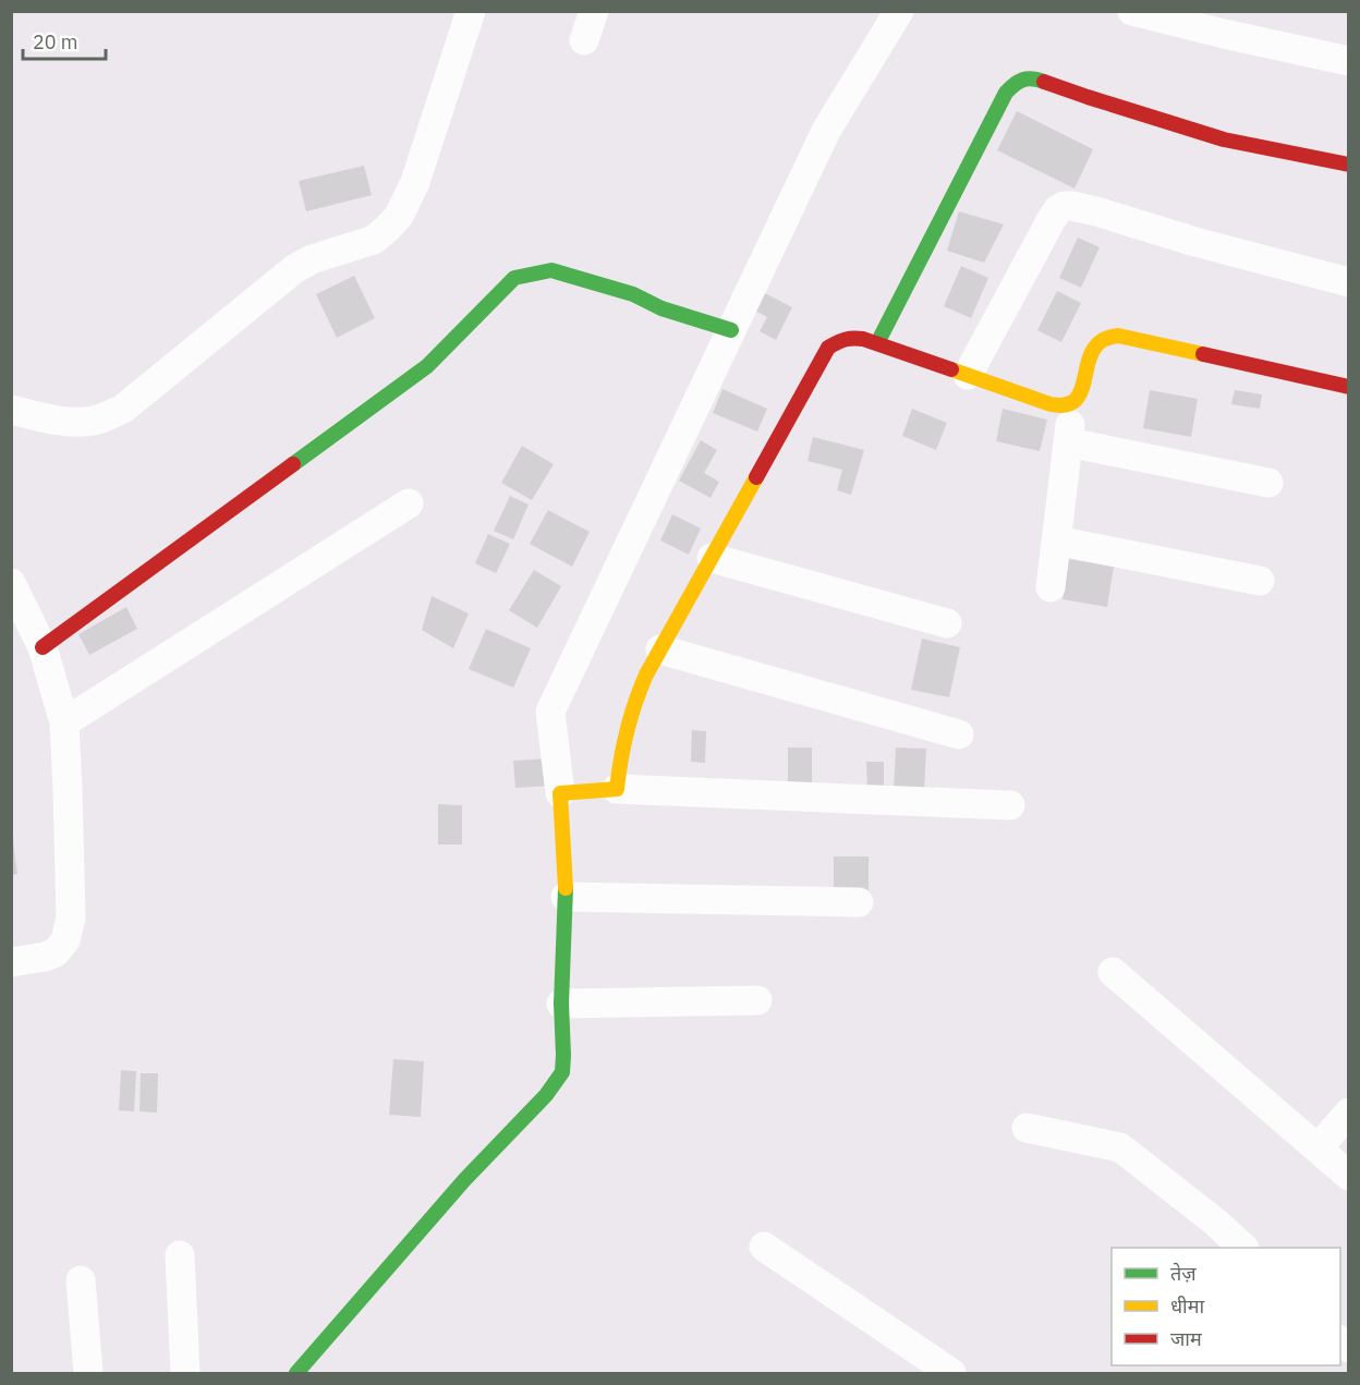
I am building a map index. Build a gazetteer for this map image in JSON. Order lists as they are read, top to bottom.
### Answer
{
  "legend": ["तेज़", "धीमा", "जाम"],
  "scale_bar": "20 m"
}
